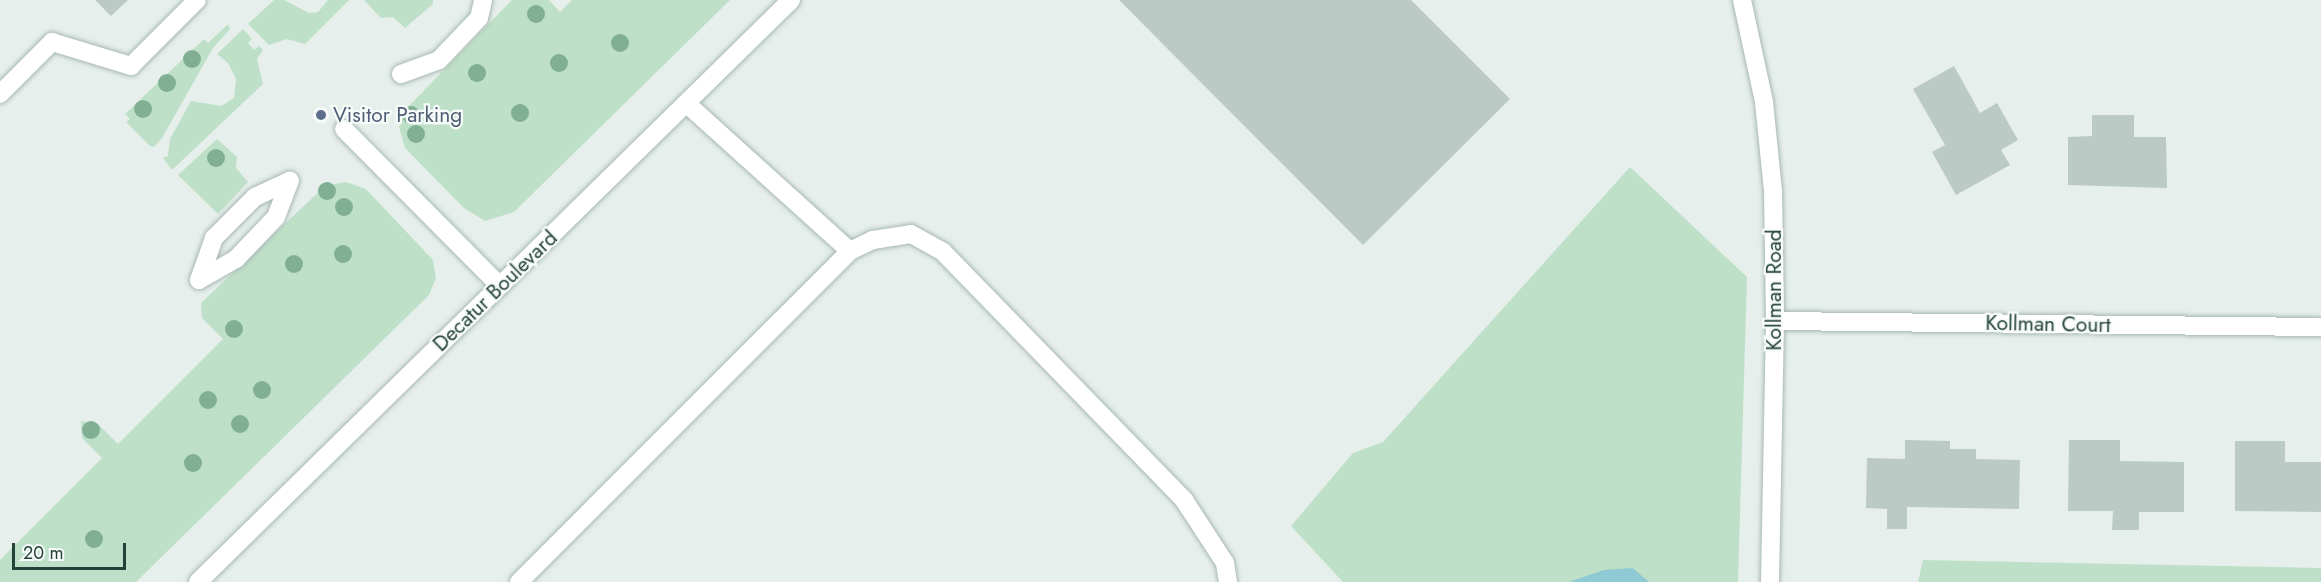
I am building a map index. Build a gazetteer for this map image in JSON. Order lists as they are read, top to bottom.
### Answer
{
  "streets": {
    "street": ["Kollman Road", "Decatur Boulevard", "Kollman Court"]
  },
  "crossings": [
    ["Kollman Road", "Kollman Court"]
  ],
  "places": ["Visitor Parking"],
  "scale_bar": "20 m"
}
